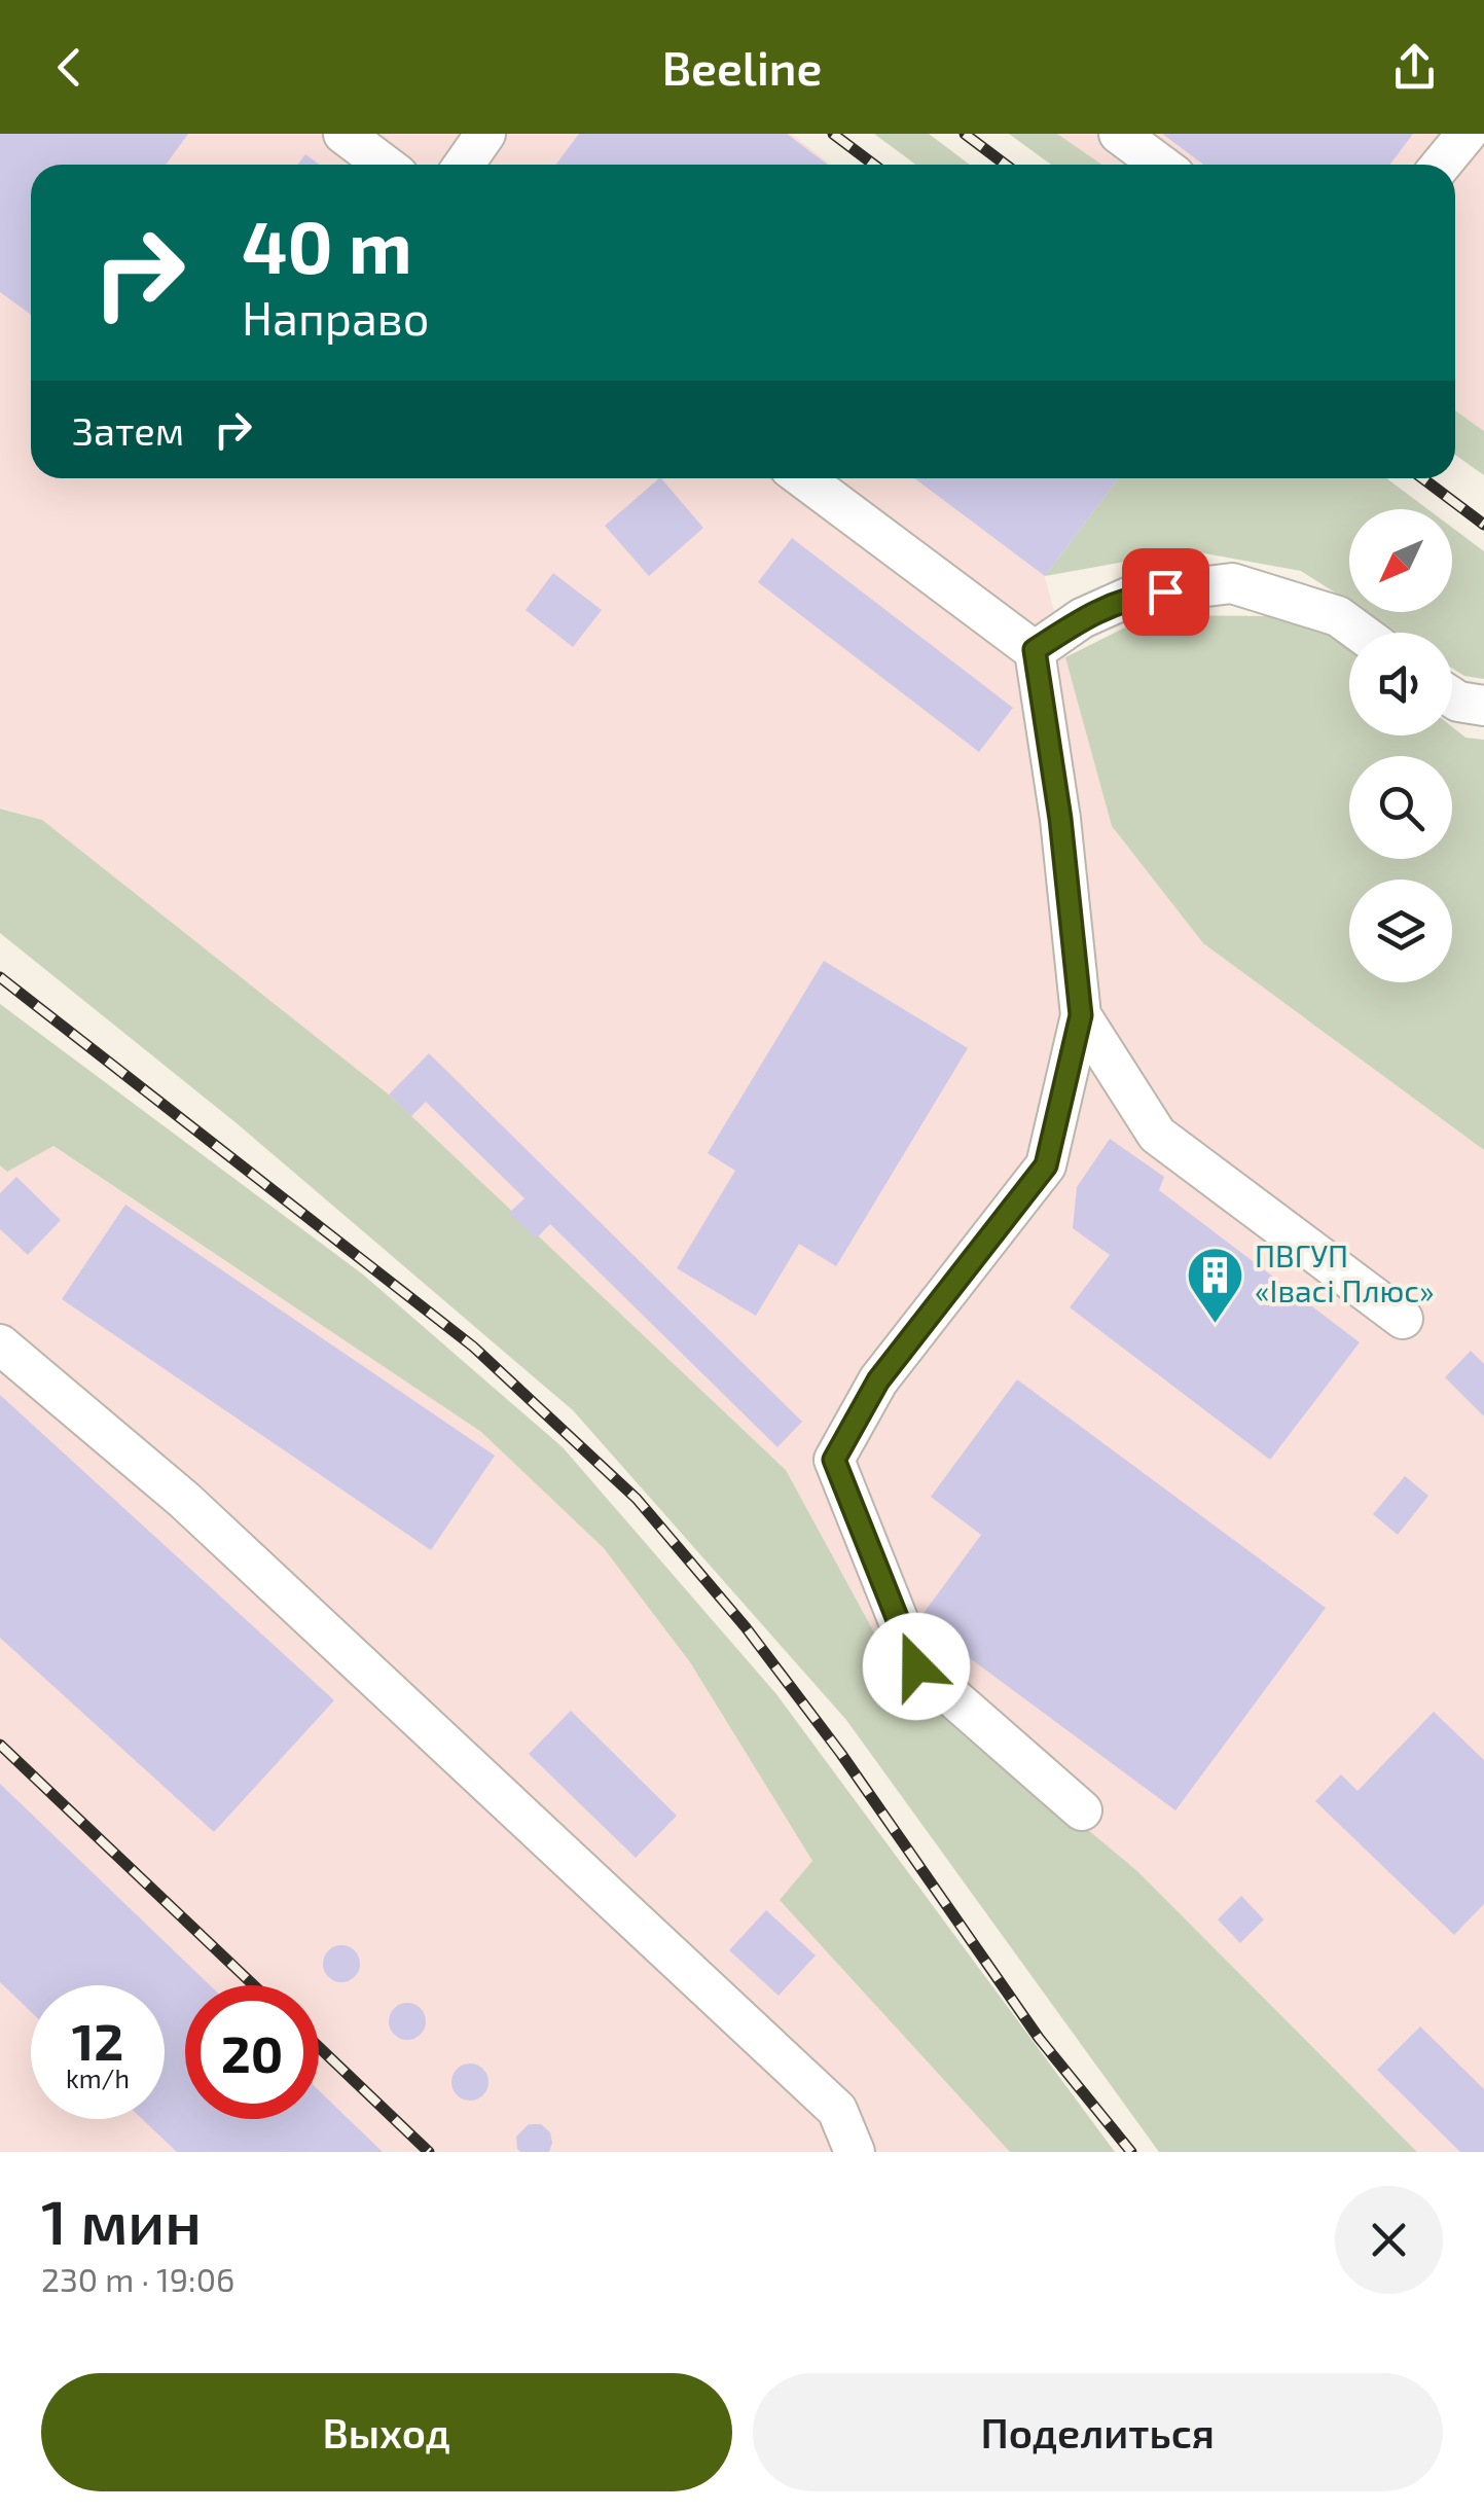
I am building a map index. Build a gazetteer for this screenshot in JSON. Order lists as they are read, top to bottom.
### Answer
{
  "places": {
    "building": ["ПВГУП «Івасі Плюс»"]
  },
  "north": "bottom left",
  "page": {
    "header": "Beeline",
    "turn": ["40 m", "Направо"],
    "then": "Затем",
    "speed": "12 km/h",
    "limit": "20",
    "heading": ["1 мин", "230 m · 19:06"],
    "buttons": ["Выход", "Поделиться"]
  }
}
